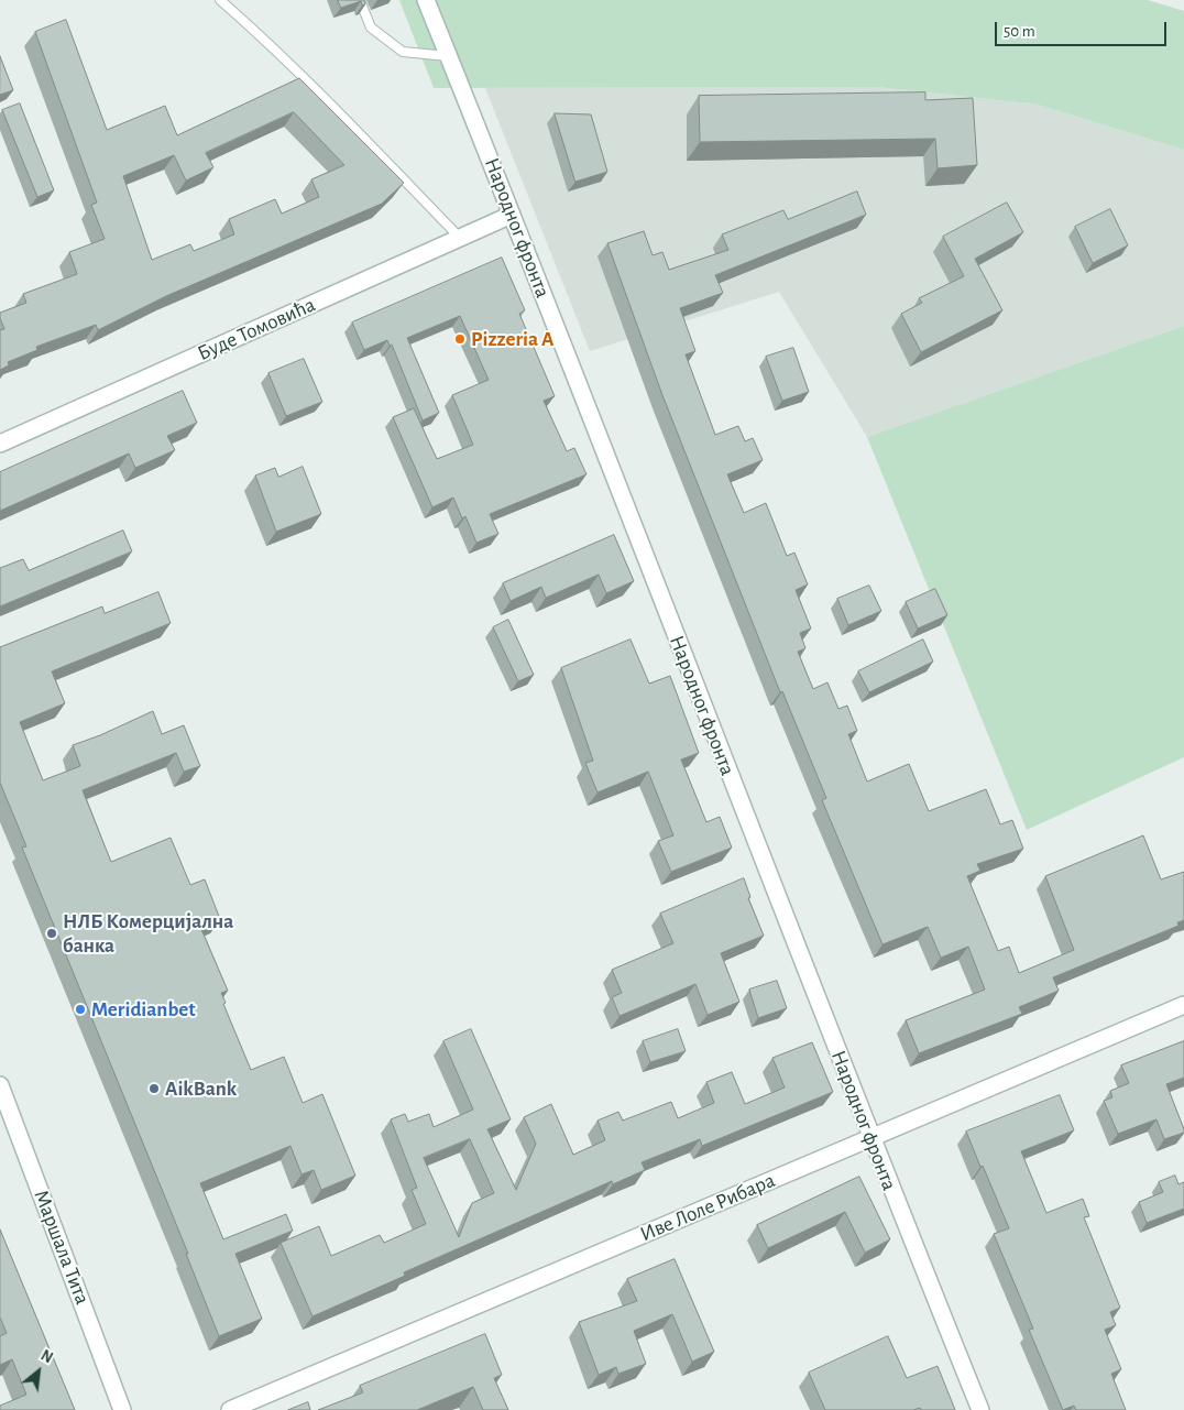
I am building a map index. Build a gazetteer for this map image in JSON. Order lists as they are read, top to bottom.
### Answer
{
  "streets": {
    "street": [
      "Народног фронта",
      "Буде Томовића",
      "Иве Лоле Рибара",
      "Маршала Тита"
    ]
  },
  "crossings": [
    ["Народног фронта", "Буде Томовића"],
    ["Народног фронта", "Иве Лоле Рибара"]
  ],
  "places": [
    "Pizzeria A",
    "НЛБ Комерцијална банка",
    "Meridianbet",
    "AikBank"
  ],
  "scale_bar": "50 m",
  "north": "top right"
}
